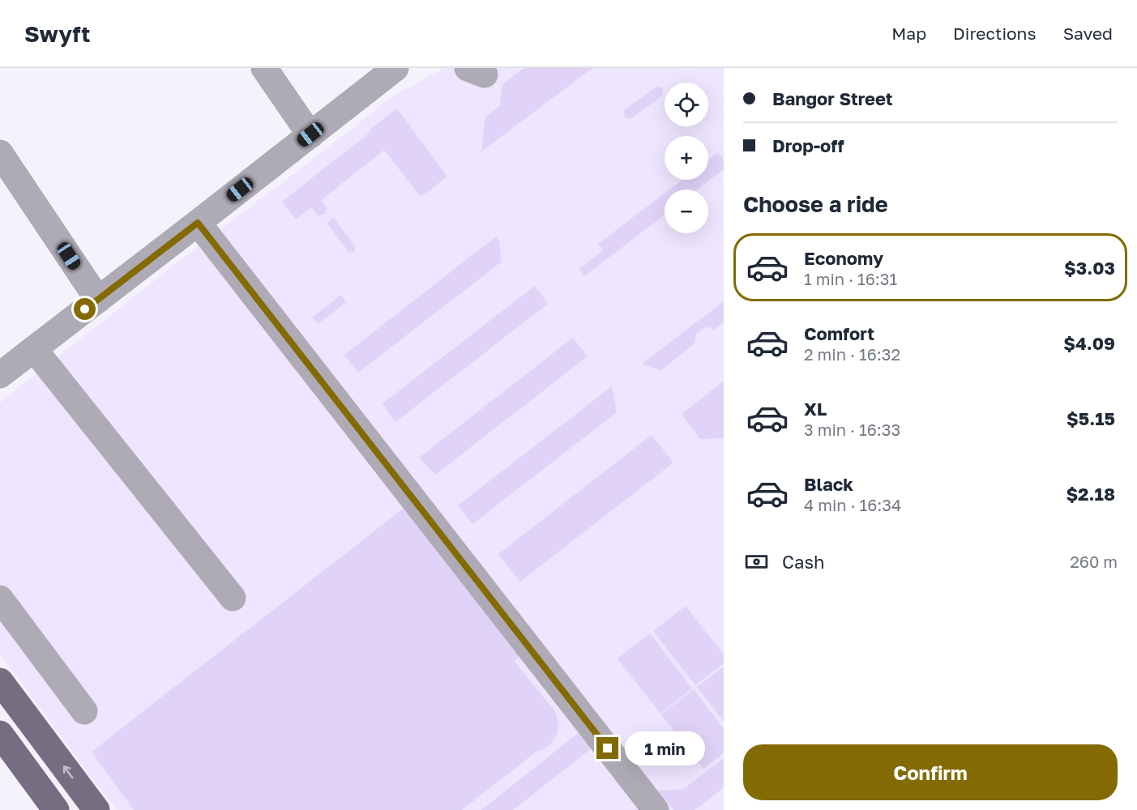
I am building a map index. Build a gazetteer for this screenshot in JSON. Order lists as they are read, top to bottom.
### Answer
{
  "page": {
    "header": "Swyft",
    "nav": ["Map", "Directions", "Saved"],
    "banner": ["Bangor Street", "Drop-off"],
    "map_buttons": ["+", "−"],
    "heading": "Choose a ride",
    "list": [
      {
        "name": "Economy",
        "note": "1 min · 16:31",
        "value": "$3.03"
      },
      {
        "name": "Comfort",
        "note": "2 min · 16:32",
        "value": "$4.09"
      },
      {
        "name": "XL",
        "note": "3 min · 16:33",
        "value": "$5.15"
      },
      {
        "name": "Black",
        "note": "4 min · 16:34",
        "value": "$2.18"
      }
    ],
    "pay": ["Cash", "260 m"],
    "bubble": "1 min",
    "buttons": "Confirm"
  }
}
